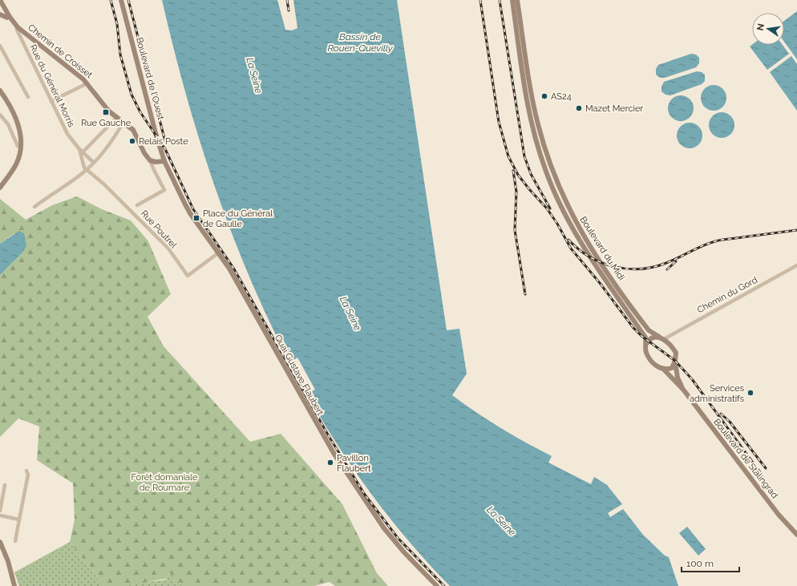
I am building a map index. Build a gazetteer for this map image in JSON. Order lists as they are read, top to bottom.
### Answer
{
  "streets": {
    "main road": [
      "Chemin de Croisset",
      "Boulevard de l'Ouest",
      "Boulevard du Midi",
      "Quai Gustave Flaubert",
      "Boulevard de Stalingrad"
    ],
    "street": ["Rue du Général Morris", "Rue Poutrel", "Chemin du Gord"]
  },
  "crossings": [
    ["Chemin de Croisset", "Rue du Général Morris"],
    ["Boulevard de l'Ouest", "Quai Gustave Flaubert"],
    ["Rue du Général Morris", "Rue Poutrel"],
    ["Rue Poutrel", "Quai Gustave Flaubert"],
    ["Boulevard du Midi", "Chemin du Gord"],
    ["Boulevard du Midi", "Boulevard de Stalingrad"],
    ["Chemin du Gord", "Boulevard de Stalingrad"]
  ],
  "water": ["Bassin de Rouen-Quevilly", "La Seine"],
  "parks": ["Forêt domaniale de Roumare"],
  "places": {
    "other": [
      "AS24",
      "Mazet Mercier",
      "Relais Poste",
      "Services administratifs",
      "Pavillon Flaubert"
    ],
    "transit": ["Rue Gauche", "Place du Général de Gaulle"]
  },
  "scale_bar": "100 m",
  "north": "left"
}
